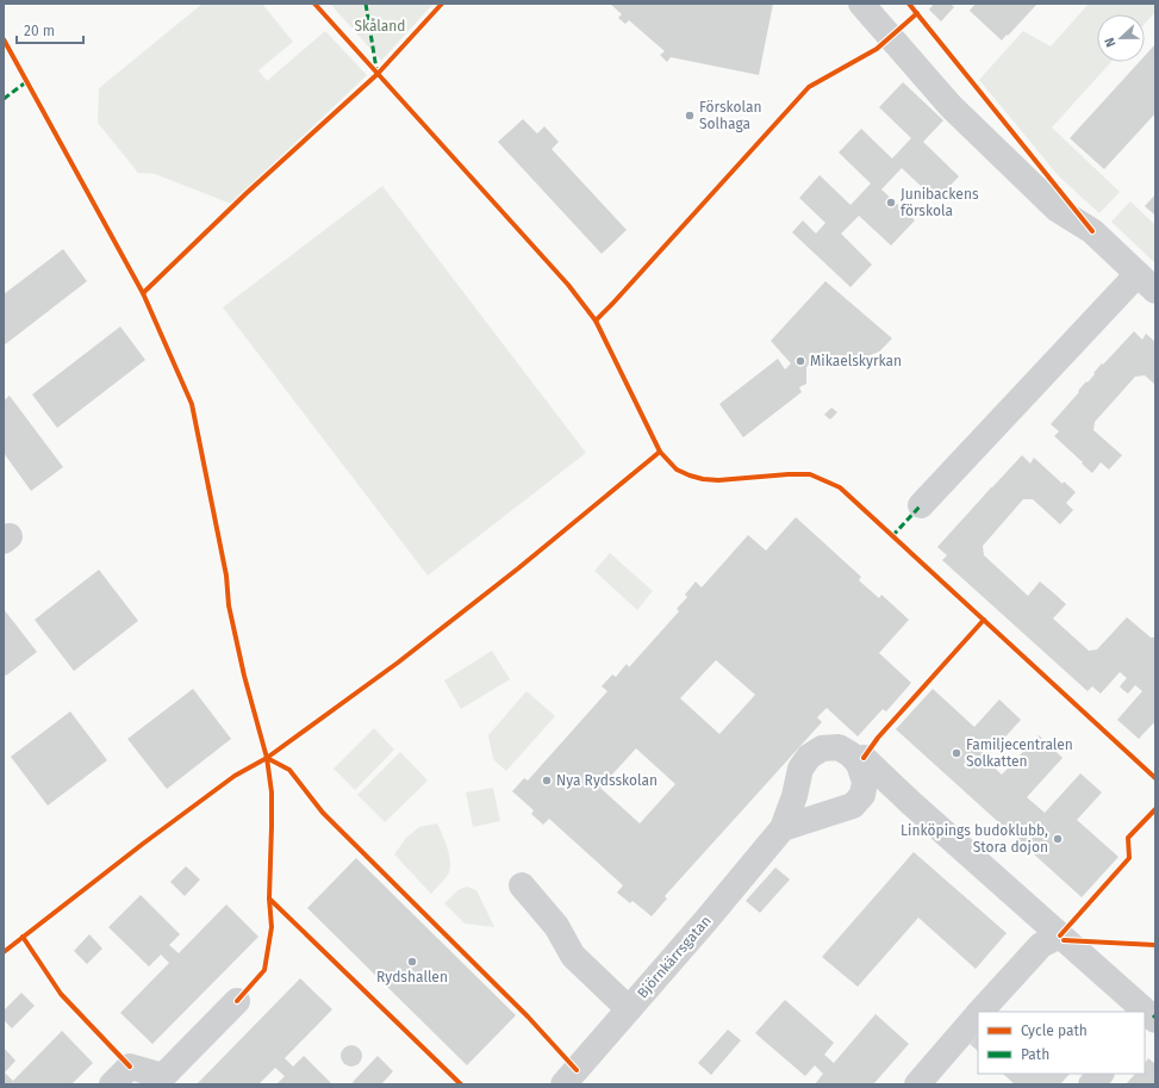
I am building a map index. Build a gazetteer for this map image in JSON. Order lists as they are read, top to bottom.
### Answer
{
  "streets": {
    "street": ["Björnkärrsgatan"]
  },
  "parks": ["Skåland"],
  "places": [
    "Förskolan Solhaga",
    "Junibackens förskola",
    "Mikaelskyrkan",
    "Familjecentralen Solkatten",
    "Nya Rydsskolan",
    "Linköpings budoklubb, Stora dojon",
    "Rydshallen"
  ],
  "legend": ["Cycle path", "Path"],
  "scale_bar": "20 m",
  "north": "left"
}
